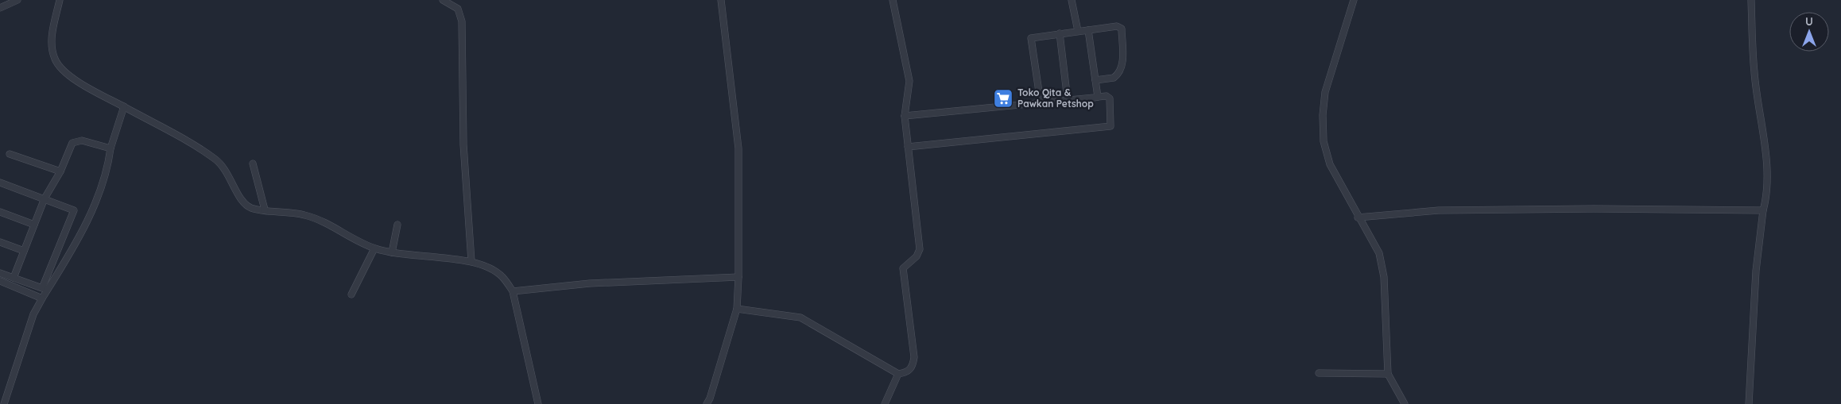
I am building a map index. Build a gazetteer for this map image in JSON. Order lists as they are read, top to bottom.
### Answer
{
  "places": {
    "supermarket": ["Toko Qita & Pawkan Petshop"]
  },
  "north": "top"
}
